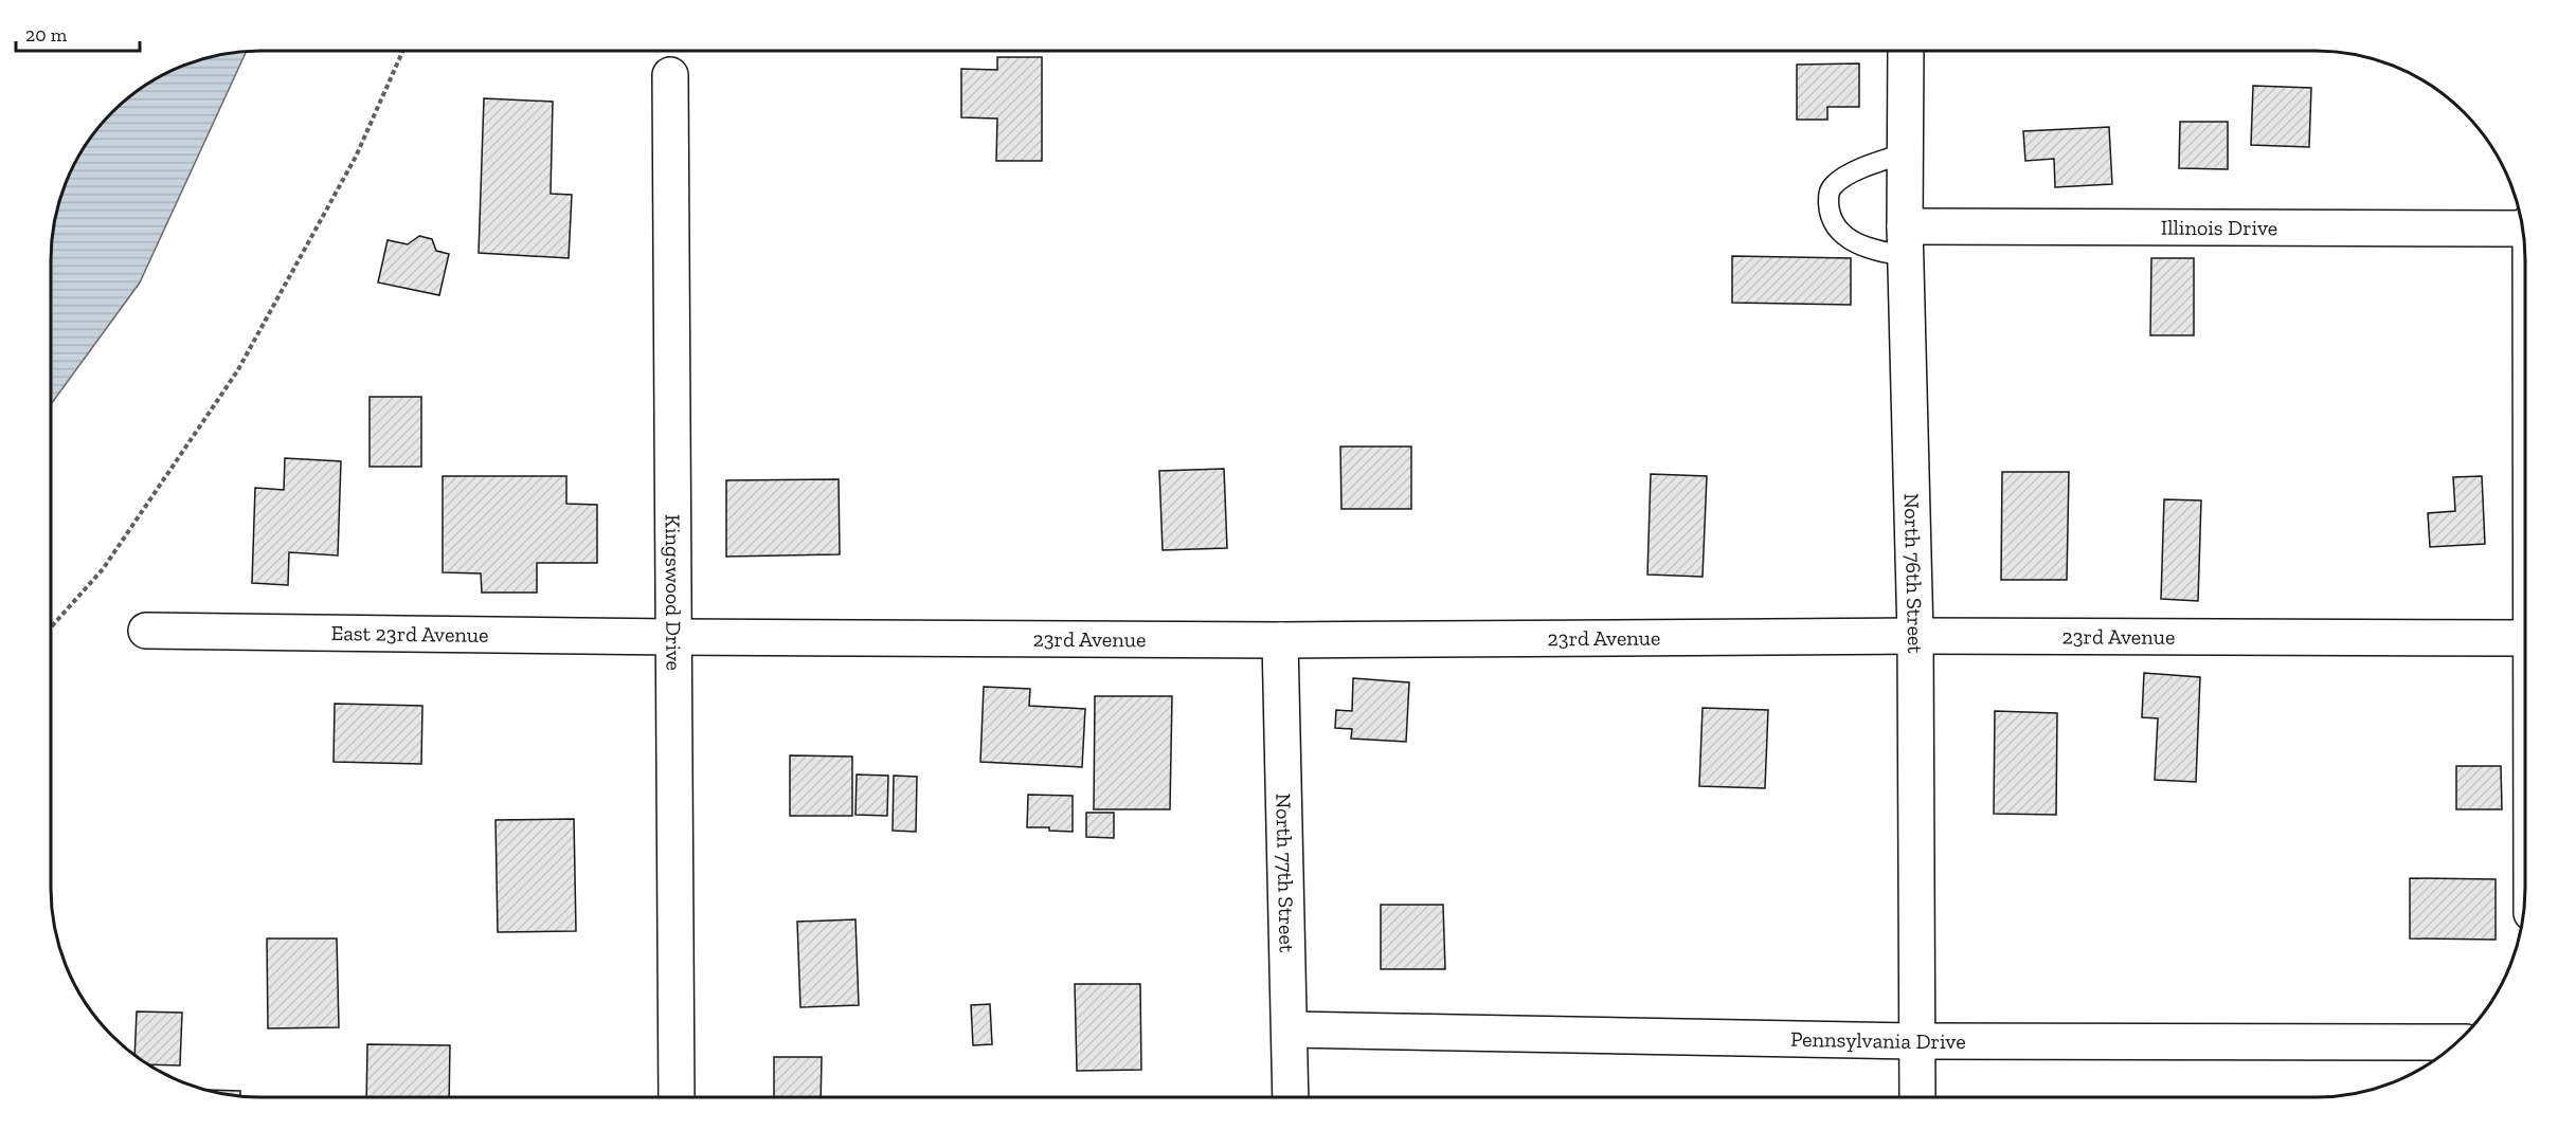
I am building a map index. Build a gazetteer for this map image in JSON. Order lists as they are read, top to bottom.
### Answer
{
  "streets": {
    "street": [
      "Illinois Drive",
      "North 76th Street",
      "Kingswood Drive",
      "East 23rd Avenue",
      "23rd Avenue",
      "North 77th Street",
      "Pennsylvania Drive"
    ]
  },
  "crossings": [
    ["Illinois Drive", "North 76th Street"],
    ["North 76th Street", "23rd Avenue"],
    ["North 76th Street", "Pennsylvania Drive"],
    ["Kingswood Drive", "East 23rd Avenue"],
    ["Kingswood Drive", "23rd Avenue"],
    ["East 23rd Avenue", "23rd Avenue"],
    ["23rd Avenue", "North 77th Street"],
    ["North 77th Street", "Pennsylvania Drive"]
  ],
  "scale_bar": "20 m"
}
